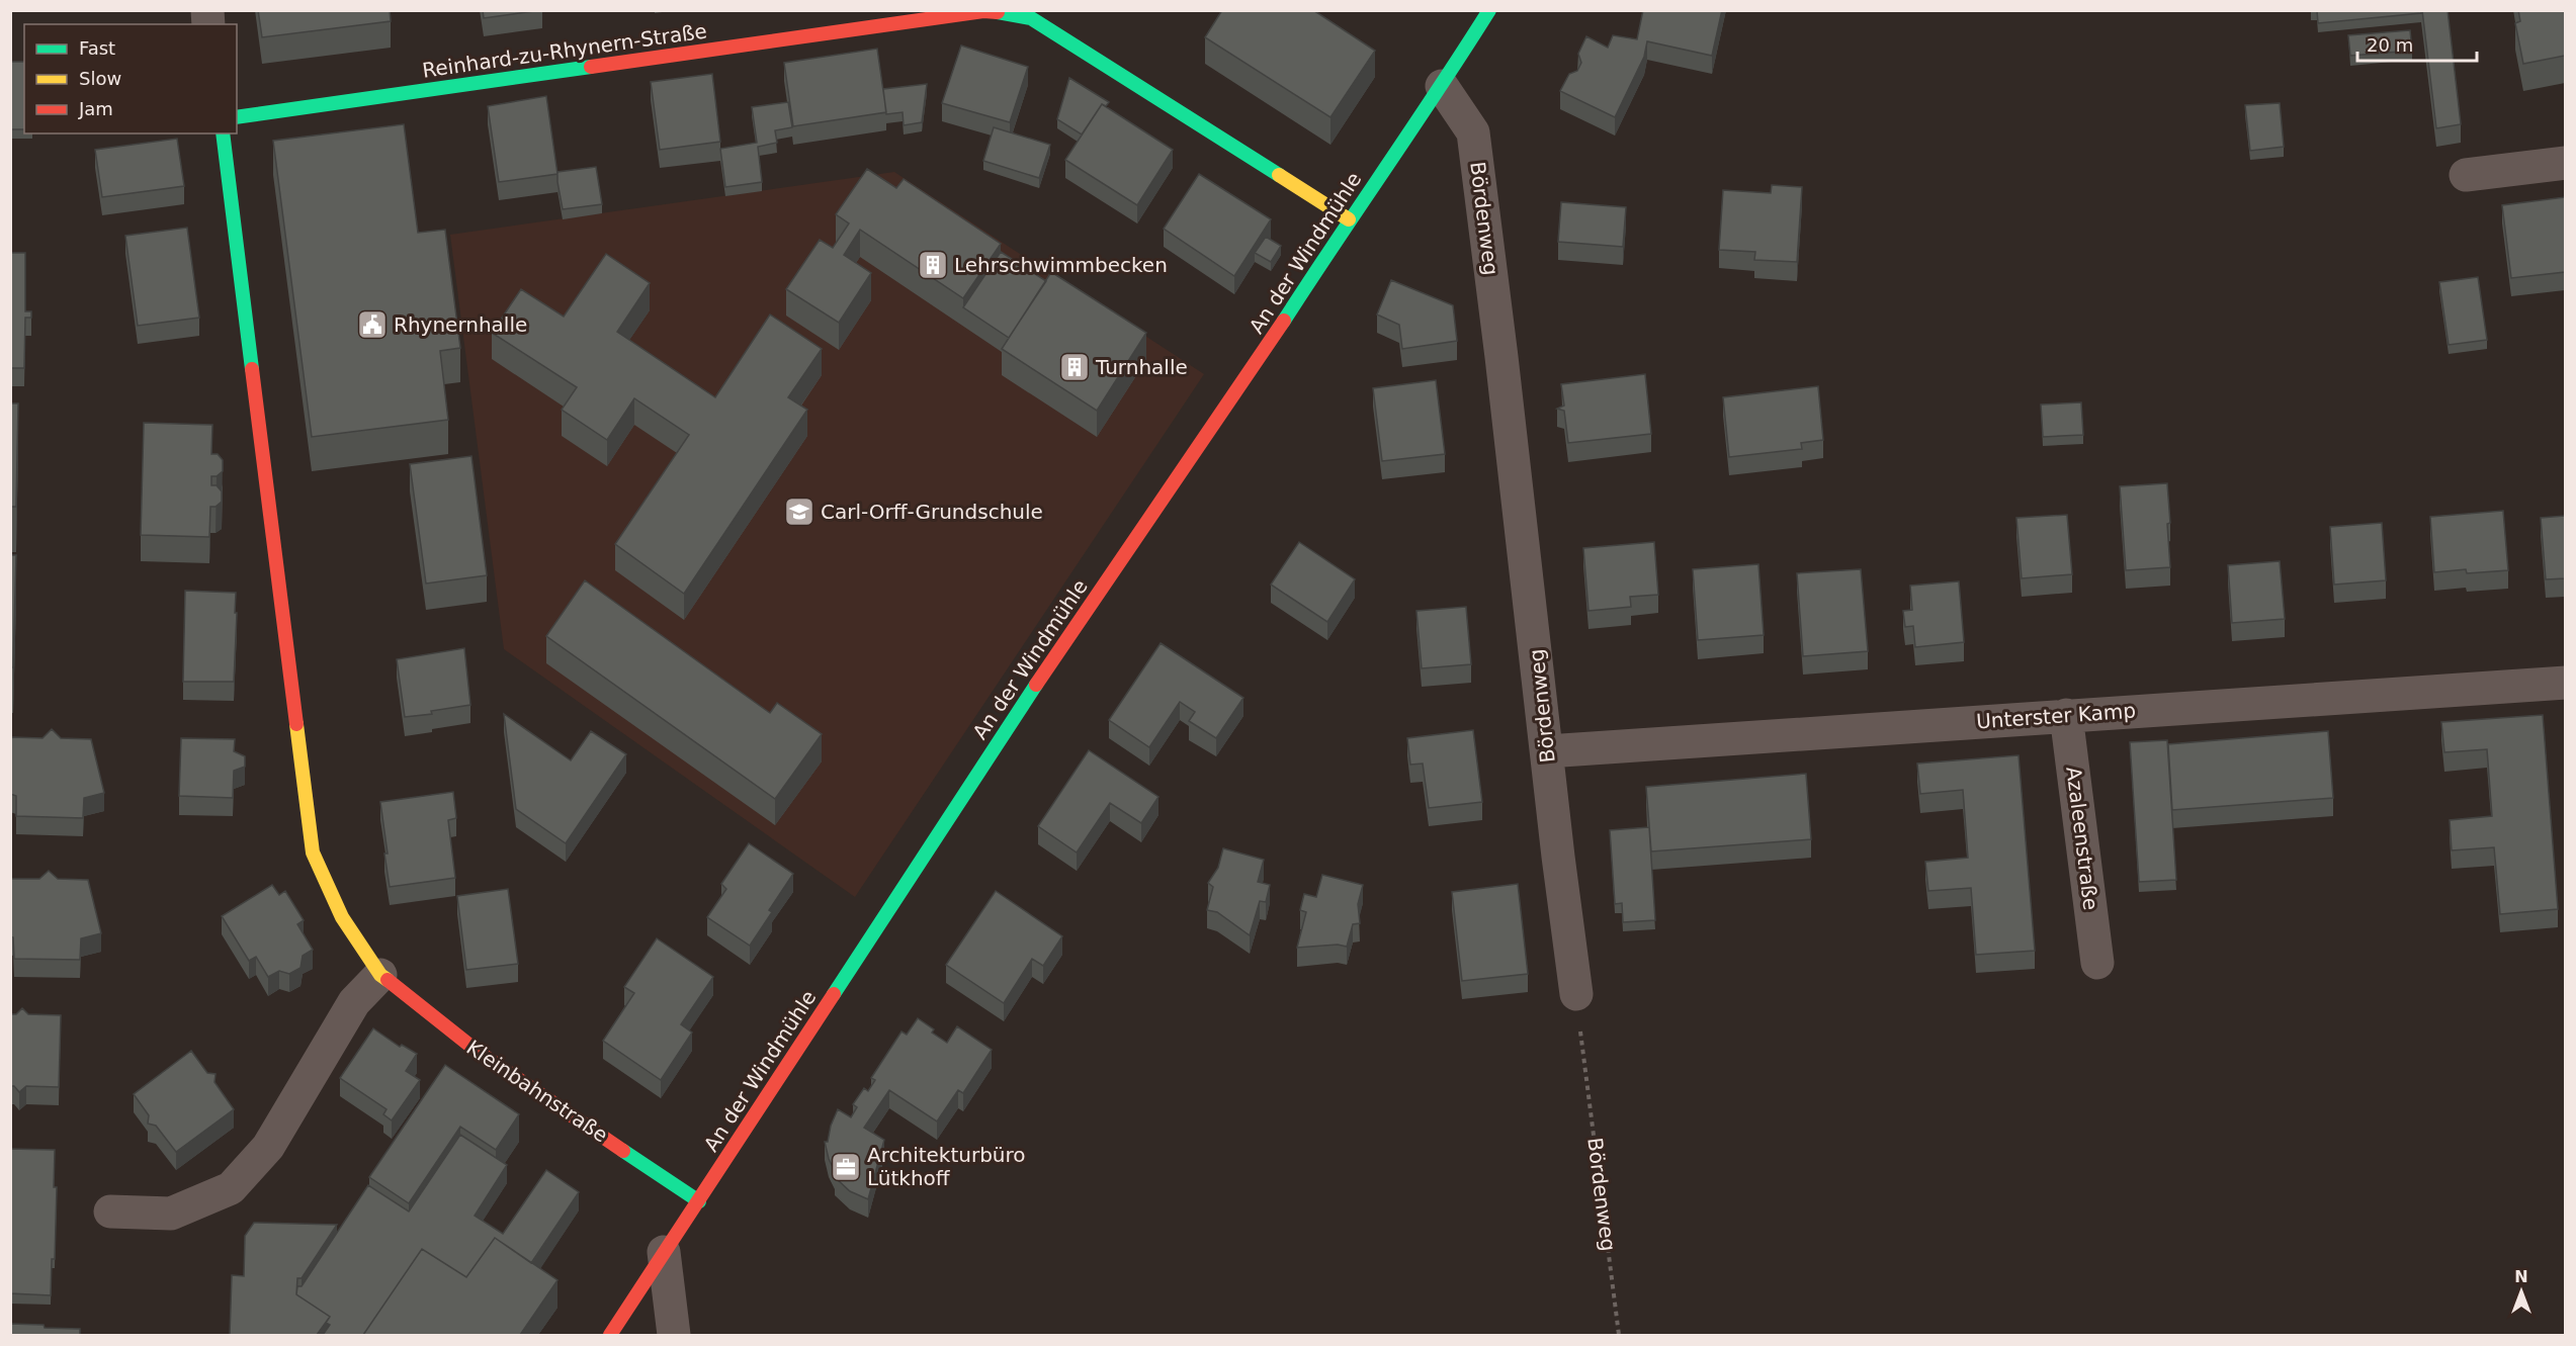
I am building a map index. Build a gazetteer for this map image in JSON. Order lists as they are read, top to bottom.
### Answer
{
  "streets": {
    "street": [
      "Reinhard-zu-Rhynern-Straße",
      "Bördenweg",
      "An der Windmühle",
      "Unterster Kamp",
      "Azaleenstraße",
      "Kleinbahnstraße"
    ]
  },
  "crossings": [
    ["Reinhard-zu-Rhynern-Straße", "An der Windmühle"],
    ["Bördenweg", "An der Windmühle"],
    ["Bördenweg", "Unterster Kamp"],
    ["An der Windmühle", "Kleinbahnstraße"],
    ["Unterster Kamp", "Azaleenstraße"]
  ],
  "places": {
    "building": ["Lehrschwimmbecken", "Turnhalle"],
    "public building": ["Rhynernhalle"],
    "school or university": ["Carl-Orff-Grundschule"],
    "office": ["Architekturbüro Lütkhoff"]
  },
  "legend": ["Fast", "Slow", "Jam"],
  "scale_bar": "20 m",
  "north": "top"
}
